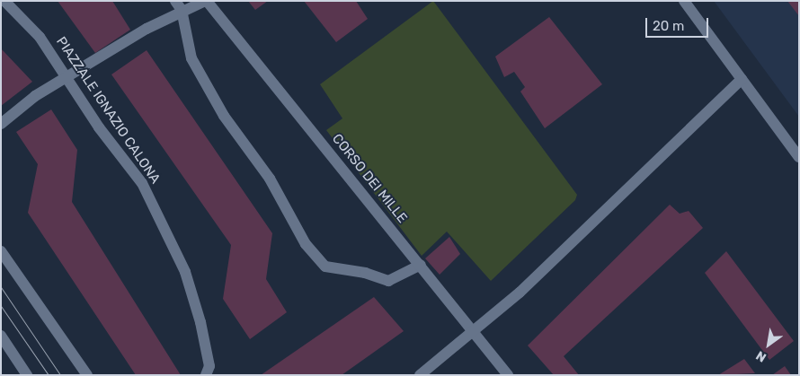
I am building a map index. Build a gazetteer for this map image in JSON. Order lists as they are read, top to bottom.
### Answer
{
  "streets": {
    "street": ["PIAZZALE IGNAZIO CALONA", "CORSO DEI MILLE"]
  },
  "scale_bar": "20 m",
  "north": "bottom left"
}
